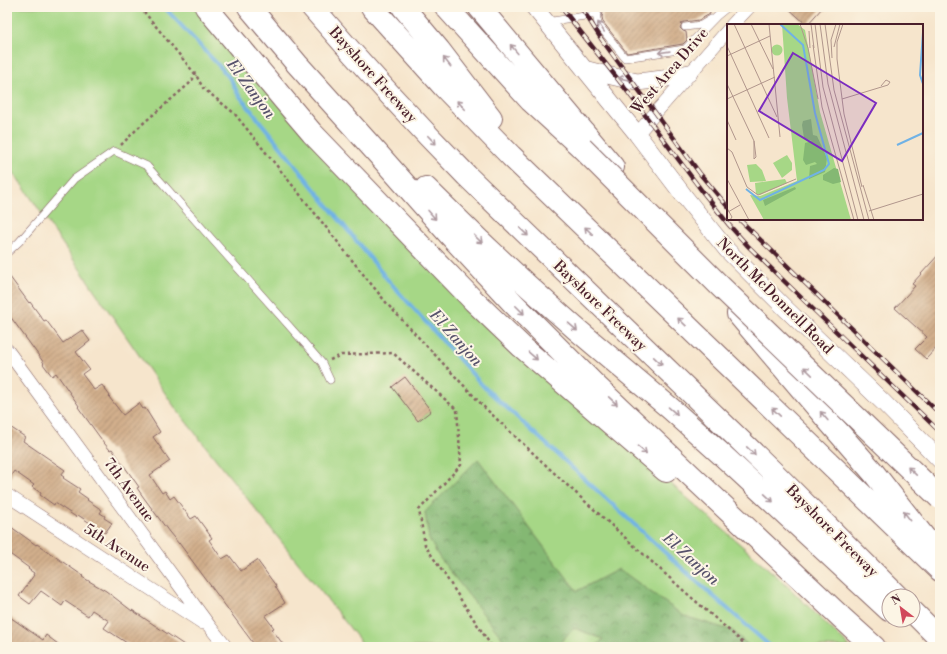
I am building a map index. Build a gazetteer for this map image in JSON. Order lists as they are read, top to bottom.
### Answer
{
  "streets": {
    "highway": ["Bayshore Freeway"],
    "street": [
      "West Area Drive",
      "North McDonnell Road",
      "7th Avenue",
      "5th Avenue"
    ]
  },
  "crossings": [
    ["West Area Drive", "North McDonnell Road"],
    ["7th Avenue", "5th Avenue"]
  ],
  "water": ["El Zanjon"],
  "north": "top left"
}
